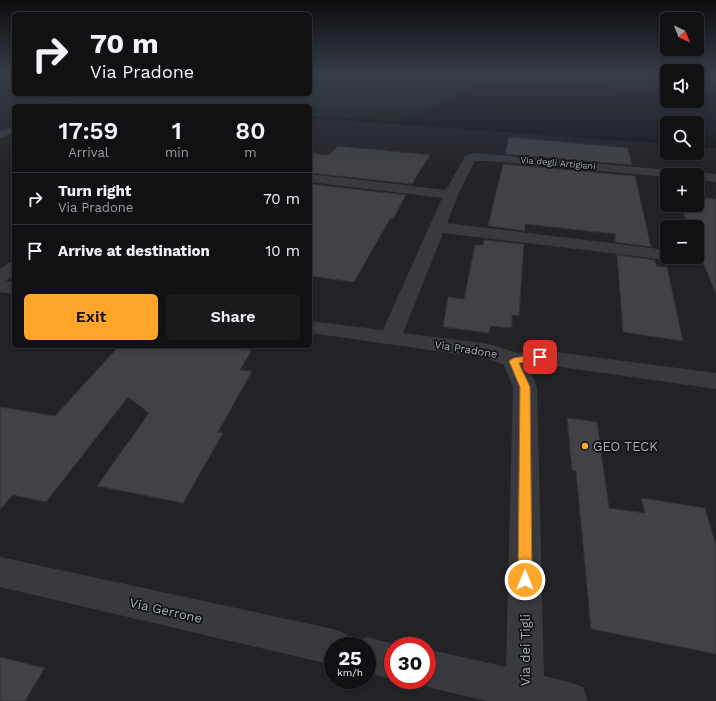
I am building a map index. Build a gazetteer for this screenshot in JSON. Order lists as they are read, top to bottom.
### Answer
{
  "streets": {
    "street": [
      "Via degli Artigiani",
      "Via Pradone",
      "Via Gerrone",
      "Via dei Tigli"
    ]
  },
  "crossings": [
    ["Via degli Artigiani", "Via Pradone"],
    ["Via Pradone", "Via dei Tigli"]
  ],
  "places": ["GEO TECK"],
  "north": "bottom right",
  "page": {
    "map_buttons": ["+", "−"],
    "turn": ["70 m", "Via Pradone"],
    "eta": [
      "17:59",
      "Arrival",
      "1",
      "min",
      "80",
      "m"
    ],
    "list": [
      {
        "name": "Turn right",
        "note": "Via Pradone",
        "value": "70 m"
      },
      {
        "name": "Arrive at destination",
        "value": "10 m"
      }
    ],
    "buttons": ["Exit", "Share"],
    "speed": "25 km/h",
    "limit": "30"
  }
}
